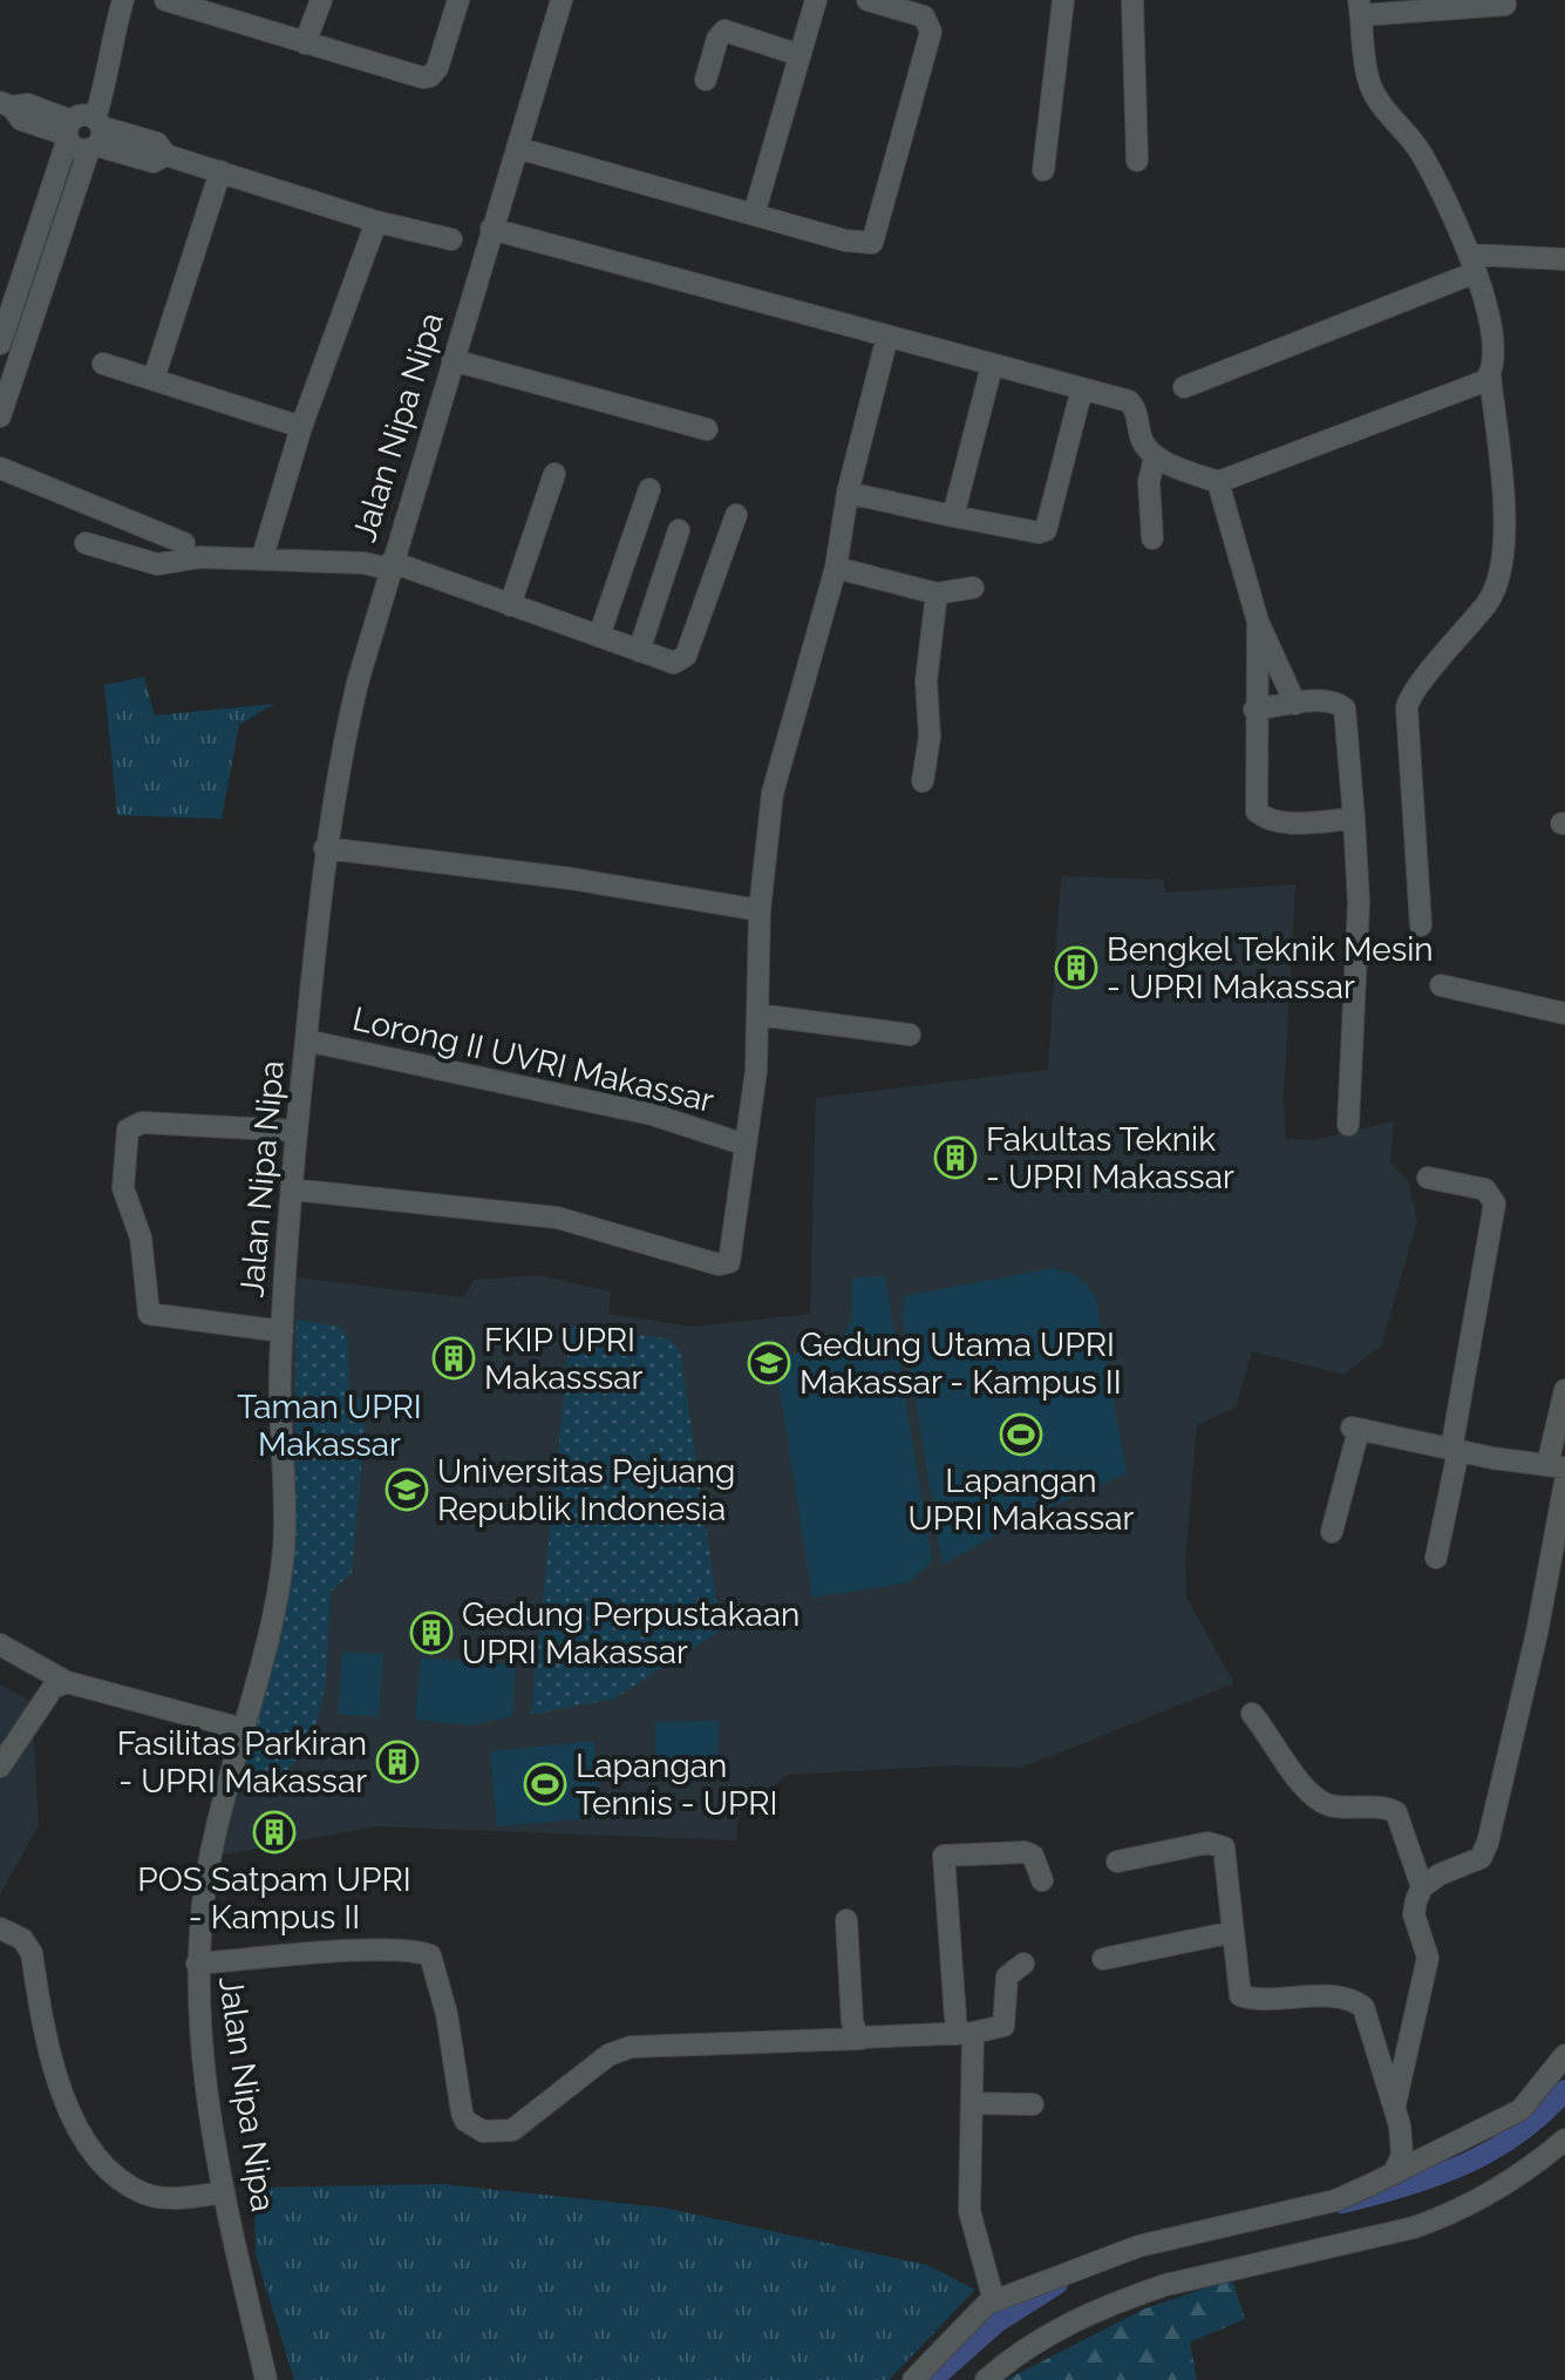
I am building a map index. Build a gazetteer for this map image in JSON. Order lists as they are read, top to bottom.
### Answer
{
  "streets": {
    "street": ["Jalan Nipa Nipa", "Lorong II UVRI Makassar"]
  },
  "crossings": [
    ["Jalan Nipa Nipa", "Lorong II UVRI Makassar"]
  ],
  "parks": ["Taman UPRI Makassar"],
  "places": {
    "building": [
      "Bengkel Teknik Mesin - UPRI Makassar",
      "Fakultas Teknik - UPRI Makassar",
      "FKIP UPRI Makasssar",
      "Gedung Perpustakaan UPRI Makassar",
      "Fasilitas Parkiran - UPRI Makassar",
      "POS Satpam UPRI - Kampus II"
    ],
    "school or university": ["Gedung Utama UPRI Makassar - Kampus II", "Universitas Pejuang Republik Indonesia"],
    "sports": ["Lapangan UPRI Makassar", "Lapangan Tennis - UPRI"]
  }
}
